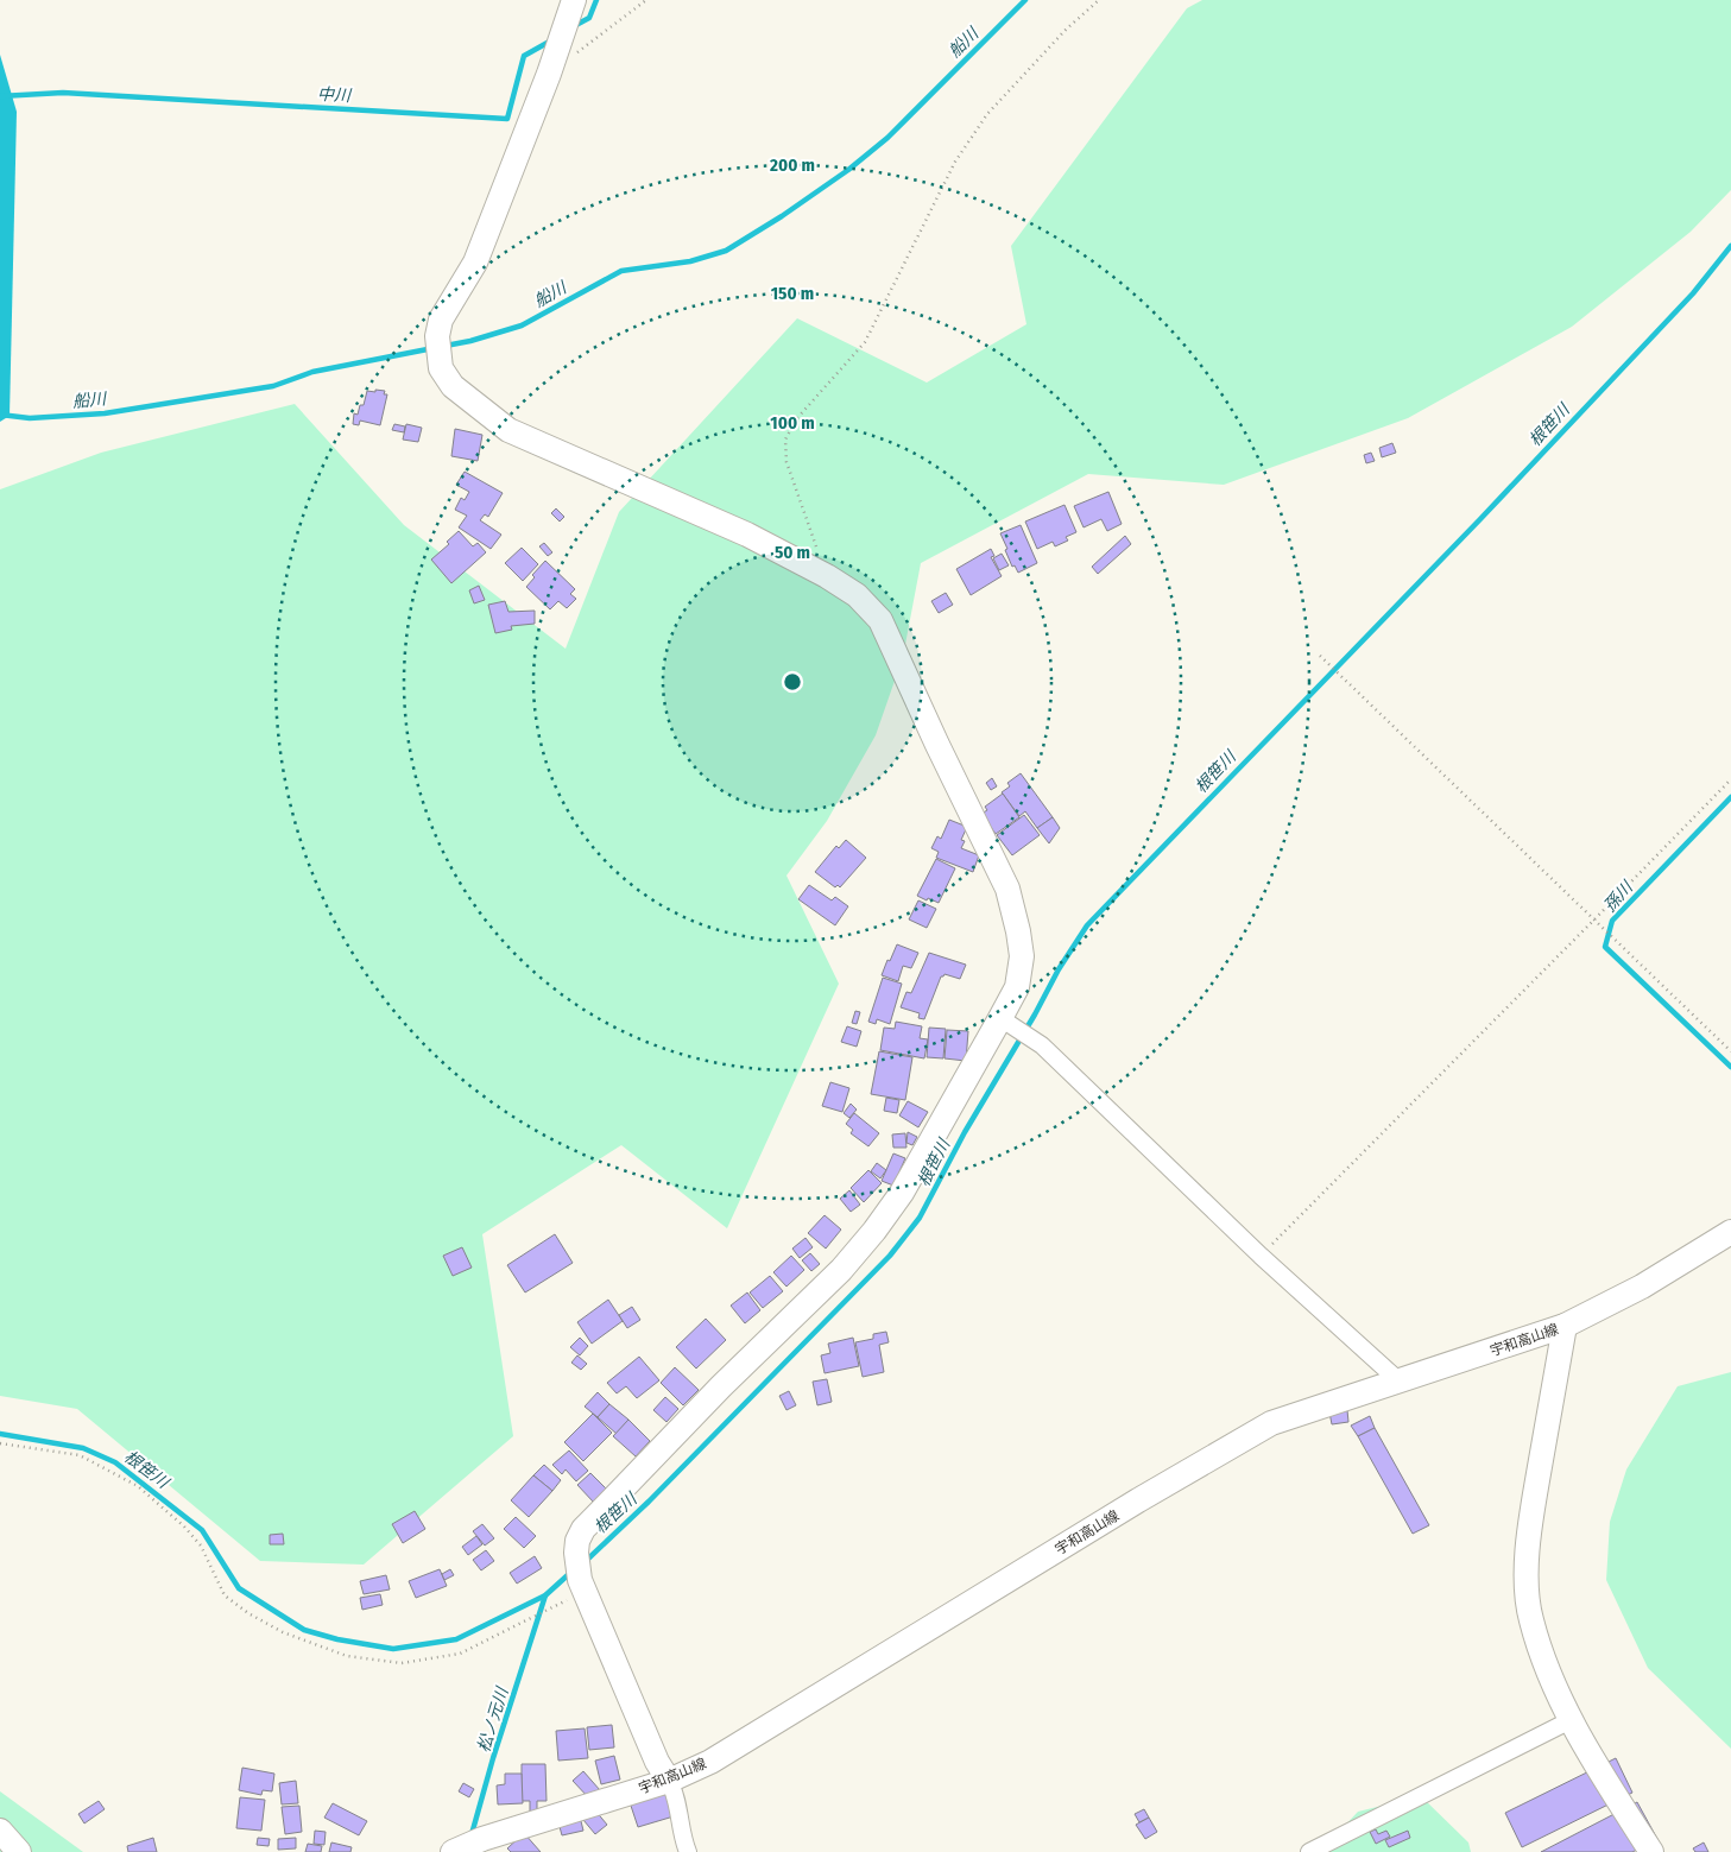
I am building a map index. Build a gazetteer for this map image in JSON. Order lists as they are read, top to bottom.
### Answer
{
  "streets": {
    "street": ["宇和高山線"]
  },
  "water": [
    "船川",
    "中川",
    "根笹川",
    "孫川",
    "松ノ元川"
  ],
  "rings": [
    "200 m",
    "150 m",
    "100 m",
    "50 m"
  ]
}
